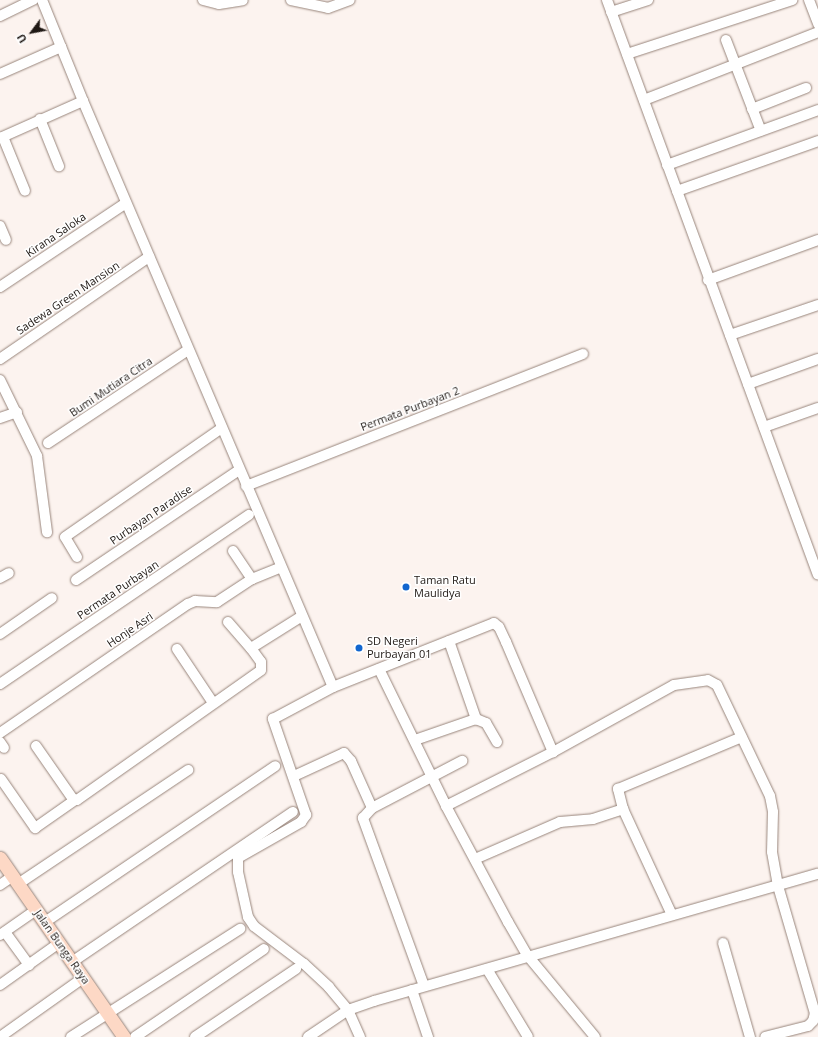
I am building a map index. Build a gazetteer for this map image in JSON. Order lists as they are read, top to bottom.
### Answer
{
  "streets": {
    "main road": ["Jalan Bunga Raya"],
    "street": [
      "Kirana Saloka",
      "Sadewa Green Mansion",
      "Bumi Mutiara Citra",
      "Permata Purbayan 2",
      "Purbayan Paradise",
      "Permata Purbayan",
      "Honje Asri"
    ]
  },
  "places": ["Taman Ratu Maulidya", "SD Negeri Purbayan 01"],
  "north": "bottom left"
}
